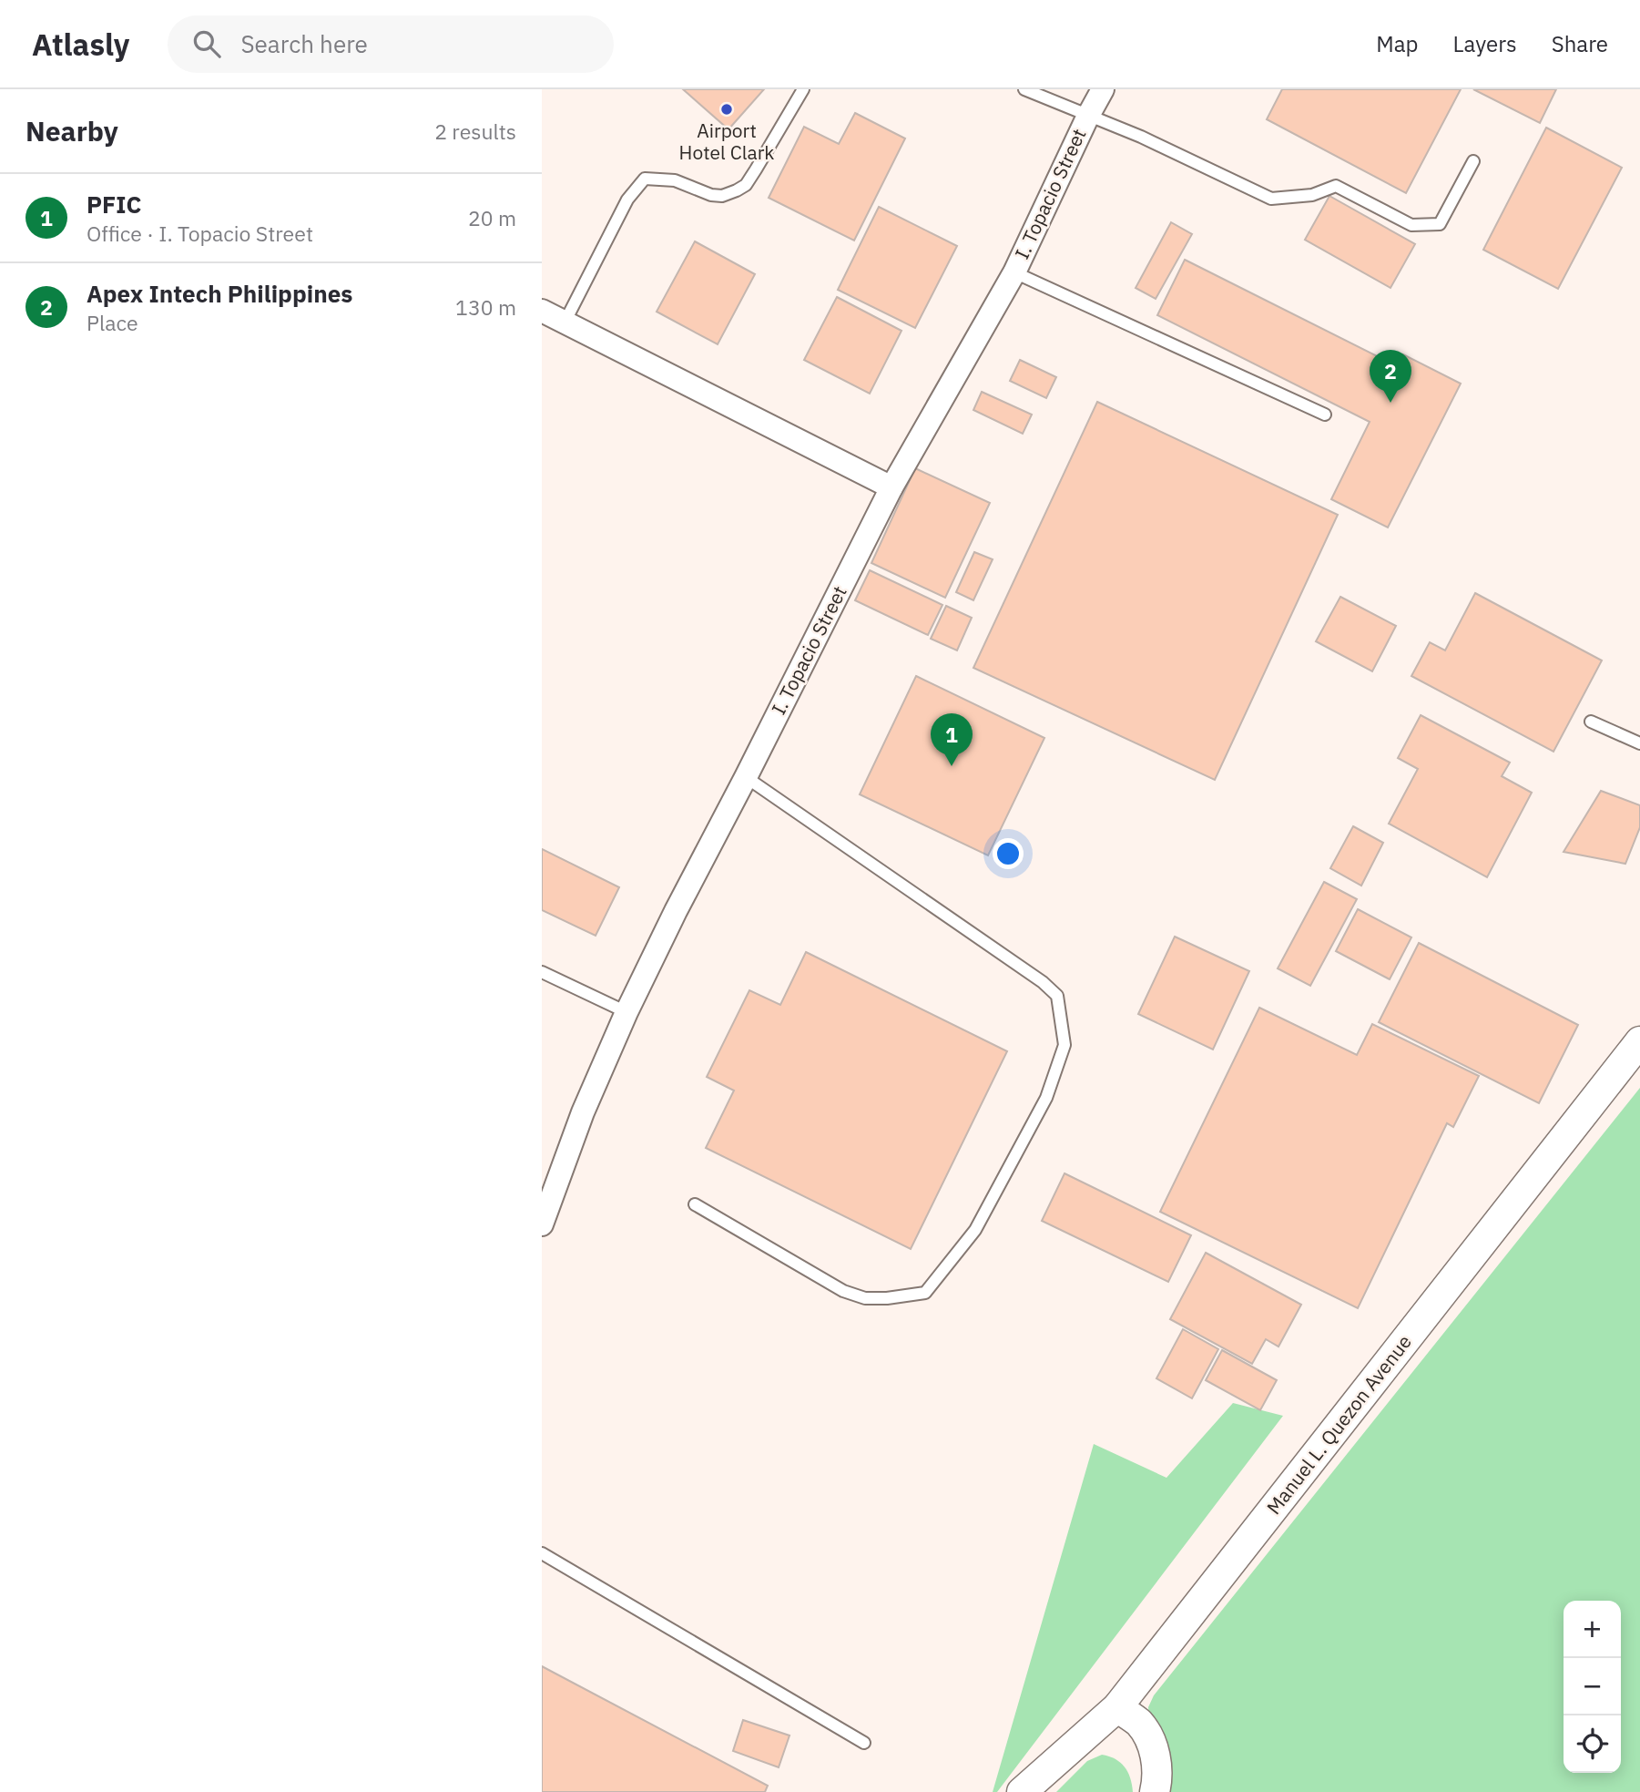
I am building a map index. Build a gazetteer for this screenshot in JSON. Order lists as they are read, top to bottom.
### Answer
{
  "streets": {
    "street": ["I. Topacio Street", "Manuel L. Quezon Avenue"]
  },
  "places": ["Airport Hotel Clark"],
  "page": {
    "header": "Atlasly",
    "search": "Search here",
    "nav": ["Map", "Layers", "Share"],
    "heading": ["Nearby", "2 results"],
    "list": [
      {
        "mark": "1",
        "name": "PFIC",
        "note": "Office · I. Topacio Street",
        "value": "20 m"
      },
      {
        "mark": "2",
        "name": "Apex Intech Philippines",
        "note": "Place",
        "value": "130 m"
      }
    ],
    "pins": ["2", "1"],
    "map_buttons": ["+", "−"]
  }
}
